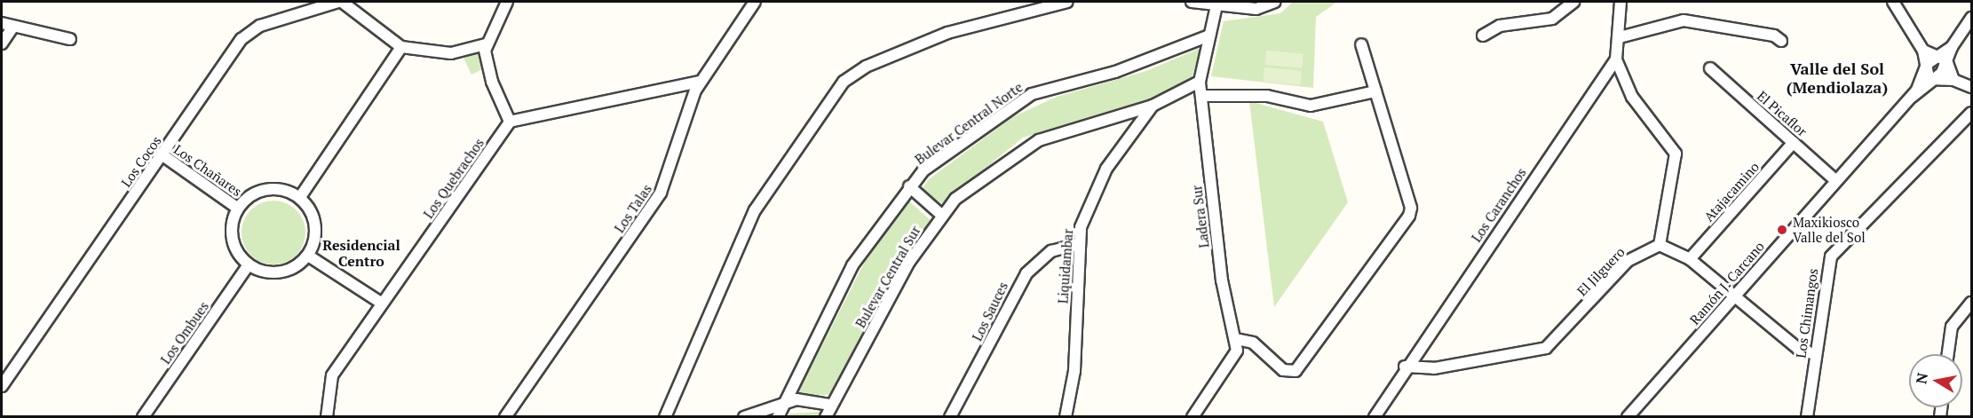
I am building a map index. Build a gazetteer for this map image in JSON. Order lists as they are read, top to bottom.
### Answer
{
  "streets": {
    "street": [
      "El Picaflor",
      "Bulevar Central Norte",
      "Los Cocos",
      "Los Chañares",
      "Los Quebrachos",
      "Atajacamino",
      "Los Caranchos",
      "Los Talas",
      "Ladera Sur",
      "Liquidambar",
      "El Jilguero",
      "Bulevar Central Sur",
      "Ramón J. Carcano",
      "Los Sauces",
      "Los Chimangos",
      "Los Ombues"
    ]
  },
  "crossings": [
    ["El Picaflor", "Atajacamino"],
    ["El Picaflor", "Ramón J. Carcano"],
    ["Bulevar Central Norte", "Ladera Sur"],
    ["Los Cocos", "Los Chañares"],
    ["Los Chañares", "Los Ombues"],
    ["Los Caranchos", "El Jilguero"],
    ["Ladera Sur", "Bulevar Central Sur"],
    ["Liquidambar", "Bulevar Central Sur"],
    ["Liquidambar", "Los Sauces"]
  ],
  "districts": ["Valle del Sol (Mendiolaza)", "Residencial Centro"],
  "places": ["Maxikiosco Valle del Sol"],
  "north": "left"
}
